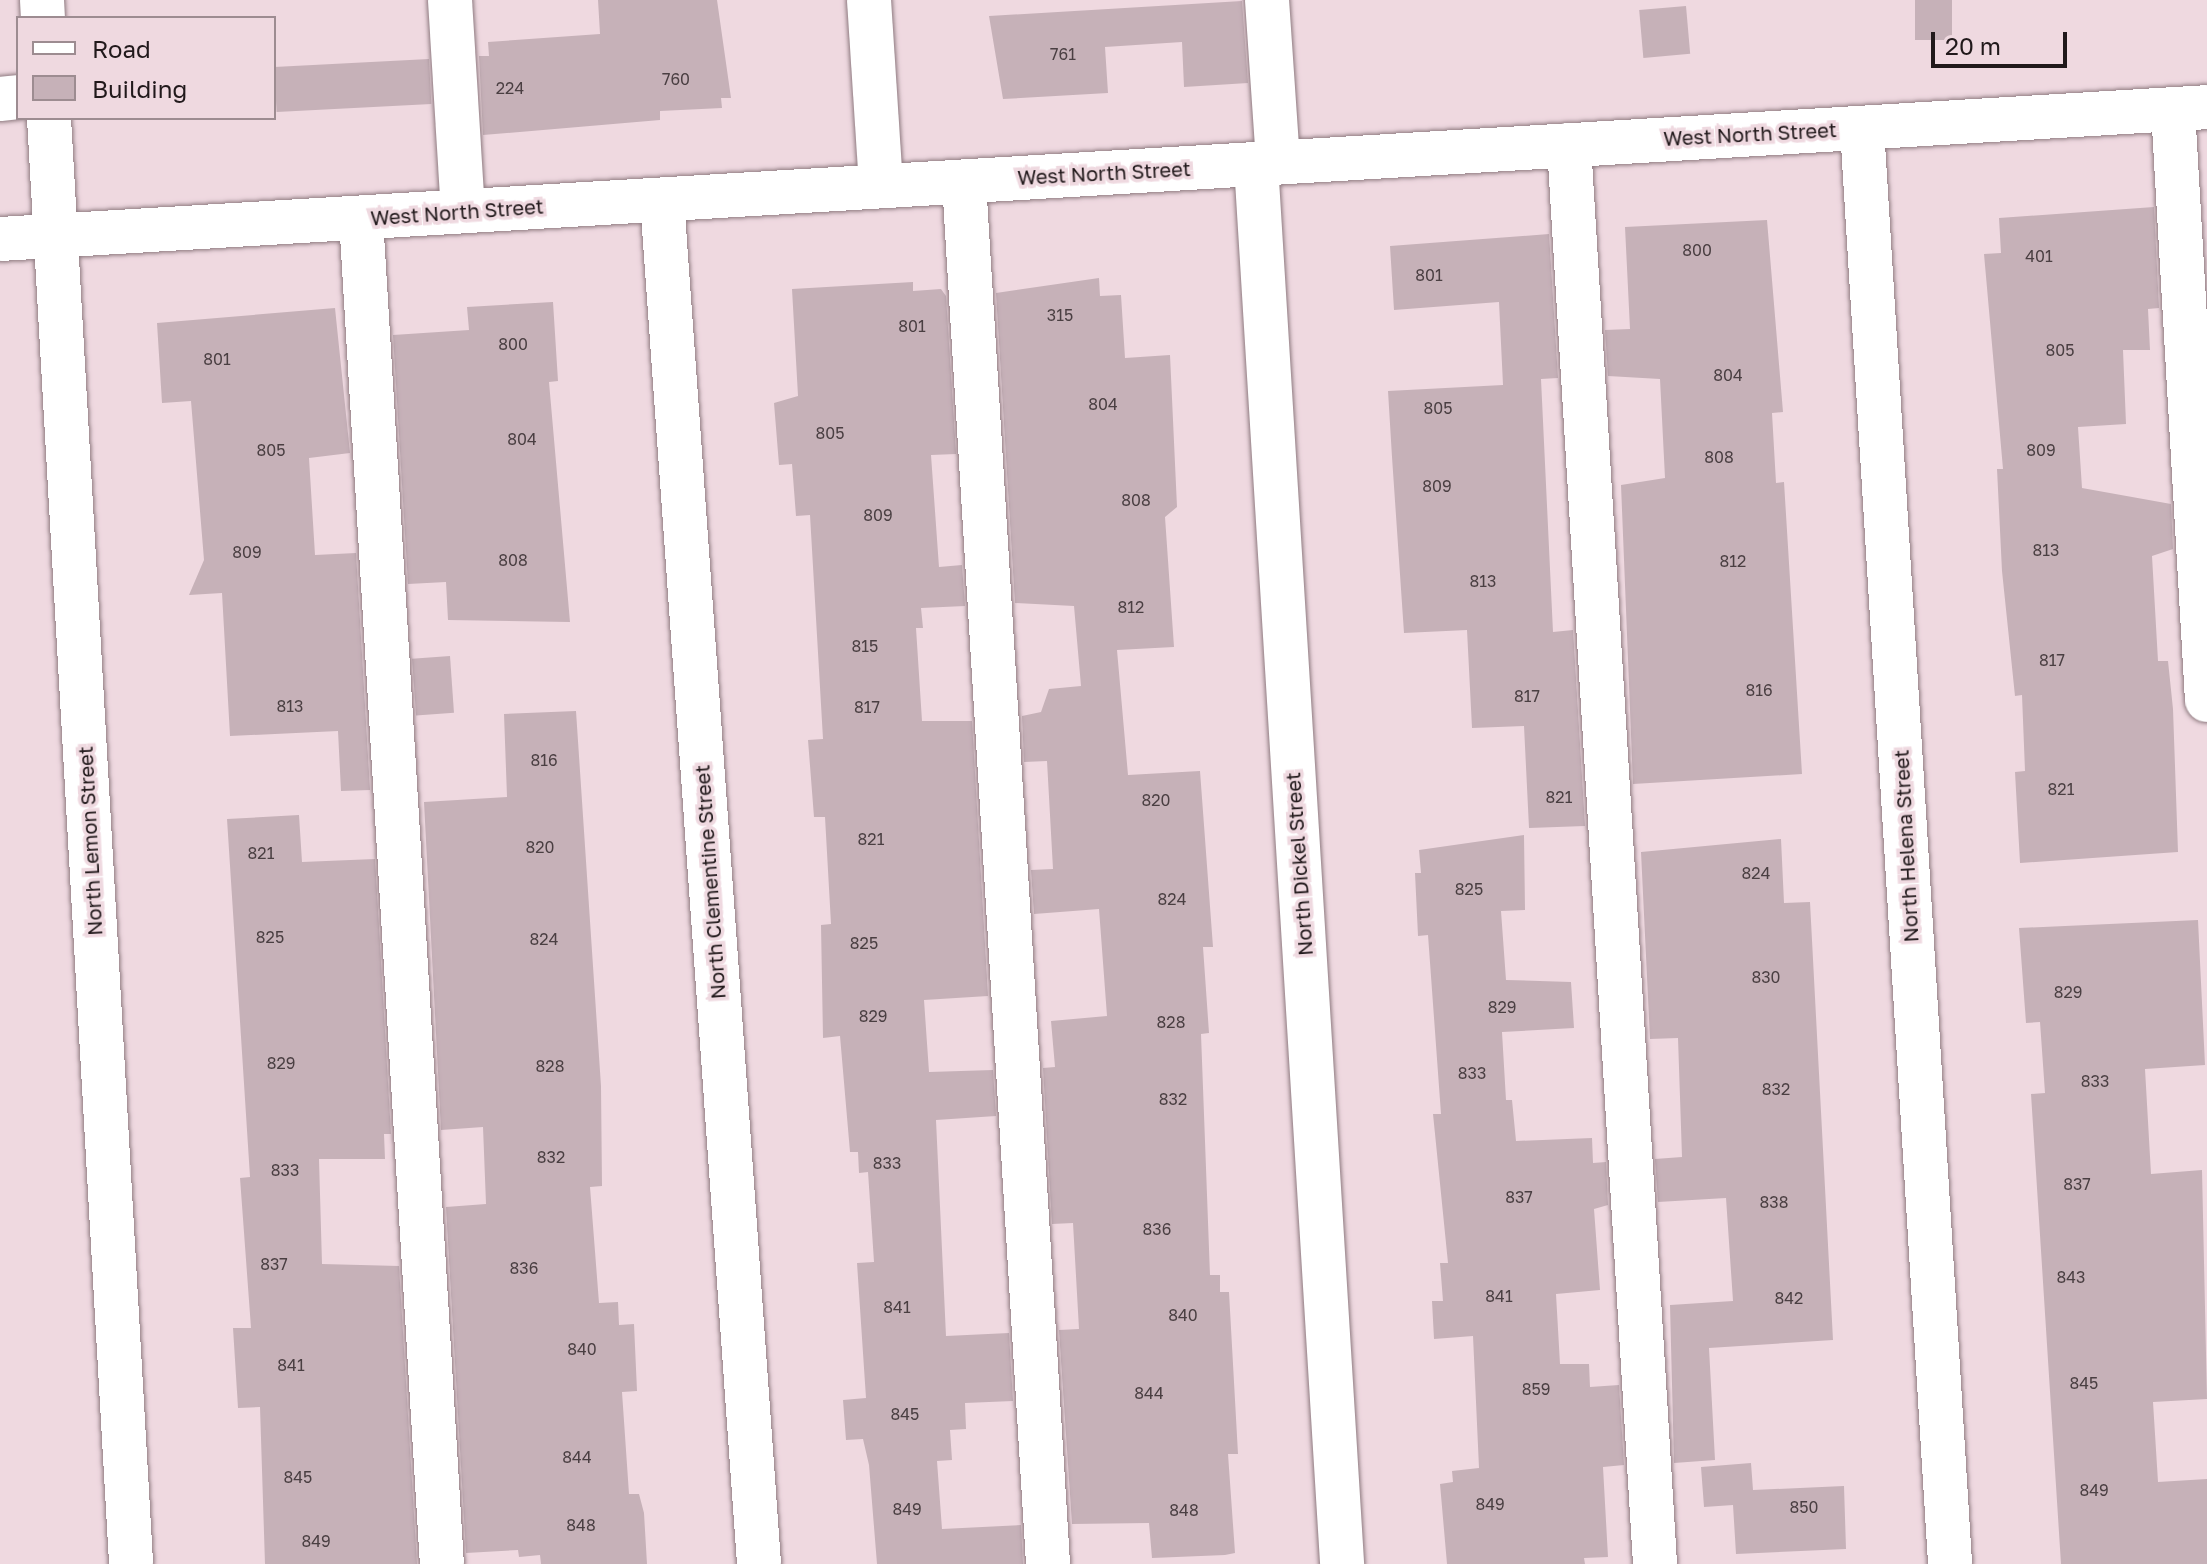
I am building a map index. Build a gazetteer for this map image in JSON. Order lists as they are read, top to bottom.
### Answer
{
  "streets": {
    "street": [
      "West North Street",
      "North Lemon Street",
      "North Helena Street",
      "North Dickel Street",
      "North Clementine Street"
    ]
  },
  "crossings": [
    ["West North Street", "North Lemon Street"],
    ["West North Street", "North Helena Street"],
    ["West North Street", "North Dickel Street"],
    ["West North Street", "North Clementine Street"]
  ],
  "house_numbers": [
    "761",
    "760",
    "224",
    "800",
    "401",
    "801",
    "315",
    "801",
    "800",
    "805",
    "801",
    "804",
    "804",
    "805",
    "805",
    "804",
    "805",
    "809",
    "808",
    "809",
    "808",
    "809",
    "813",
    "809",
    "808",
    "812",
    "813",
    "812",
    "815",
    "817",
    "816",
    "817",
    "813",
    "817",
    "816",
    "821",
    "821",
    "820",
    "821",
    "820",
    "821",
    "824",
    "825",
    "824",
    "825",
    "824",
    "825",
    "830",
    "829",
    "829",
    "829",
    "828",
    "829",
    "828",
    "833",
    "833",
    "832",
    "832",
    "832",
    "833",
    "833",
    "837",
    "837",
    "838",
    "836",
    "837",
    "836",
    "843",
    "841",
    "842",
    "841",
    "840",
    "840",
    "841",
    "845",
    "859",
    "844",
    "845",
    "844",
    "845",
    "849",
    "849",
    "850",
    "849",
    "848",
    "848",
    "849"
  ],
  "legend": ["Road", "Building"],
  "scale_bar": "20 m"
}
